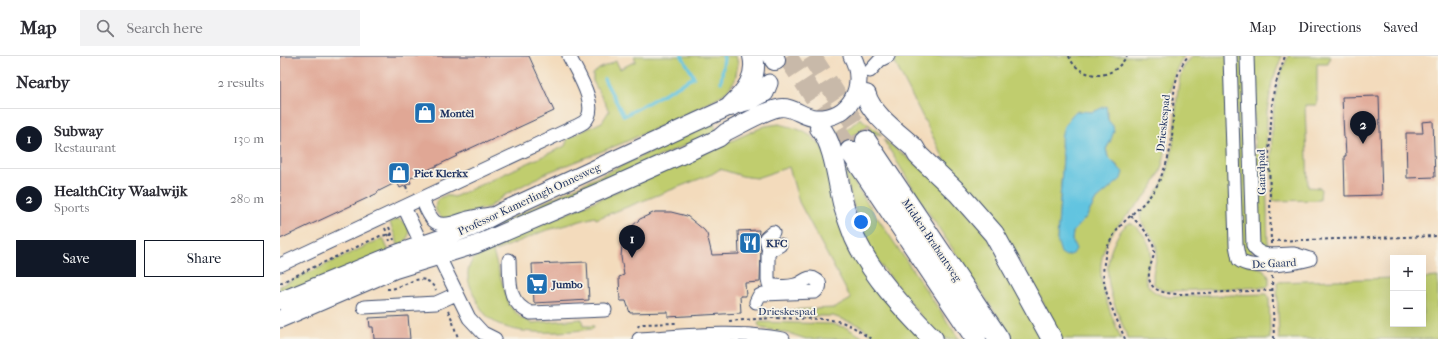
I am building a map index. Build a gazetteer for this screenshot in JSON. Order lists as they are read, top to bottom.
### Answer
{
  "streets": {
    "highway": ["Midden-Brabantweg"],
    "main road": ["Professor Kamerlingh Onnesweg"],
    "street": ["De Gaard"],
    "path": ["Drieskespad", "Gaardpad"]
  },
  "crossings": [
    ["Gaardpad", "De Gaard"]
  ],
  "places": {
    "shop": ["Montèl", "Piet Klerkx"],
    "restaurant": ["KFC"],
    "supermarket": ["Jumbo"]
  },
  "page": {
    "header": "Map",
    "search": "Search here",
    "nav": ["Map", "Directions", "Saved"],
    "heading": ["Nearby", "2 results"],
    "list": [
      {
        "mark": "1",
        "name": "Subway",
        "note": "Restaurant",
        "value": "130 m"
      },
      {
        "mark": "2",
        "name": "HealthCity Waalwijk",
        "note": "Sports",
        "value": "280 m"
      }
    ],
    "pins": ["2", "1"],
    "buttons": ["Save", "Share"],
    "map_buttons": ["+", "−"]
  }
}
